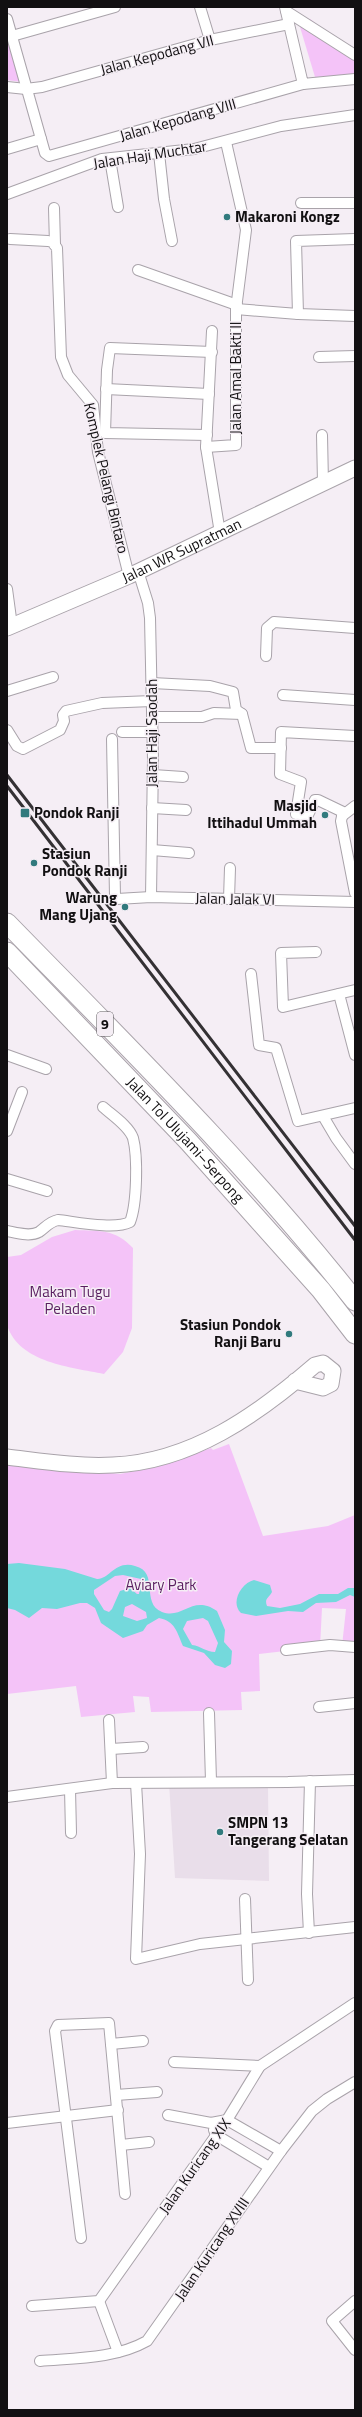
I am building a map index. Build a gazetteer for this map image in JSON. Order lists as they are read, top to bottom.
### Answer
{
  "streets": {
    "highway": ["9", "Jalan Tol Ulujami–Serpong"],
    "street": [
      "Jalan Kepodang VII",
      "Jalan Kepodang VIII",
      "Jalan Haji Muchtar",
      "Jalan Amal Bakti II",
      "Komplek Pelangi Bintaro",
      "Jalan WR Supratman",
      "Jalan Haji Saodah",
      "Jalan Jalak VI",
      "Jalan Kuricang XIX",
      "Jalan Kuricang XVIII"
    ]
  },
  "crossings": [
    ["Jalan Haji Muchtar", "Jalan Amal Bakti II"],
    ["Komplek Pelangi Bintaro", "Jalan WR Supratman"],
    ["Komplek Pelangi Bintaro", "Jalan Haji Saodah"],
    ["Jalan WR Supratman", "Jalan Haji Saodah"],
    ["Jalan Haji Saodah", "Jalan Jalak VI"]
  ],
  "parks": ["Makam Tugu Peladen", "Aviary Park"],
  "places": {
    "other": [
      "Makaroni Kongz",
      "Masjid Ittihadul Ummah",
      "Stasiun Pondok Ranji",
      "Warung Mang Ujang",
      "Stasiun Pondok Ranji Baru",
      "SMPN 13 Tangerang Selatan"
    ],
    "transit": ["Pondok Ranji"]
  }
}
